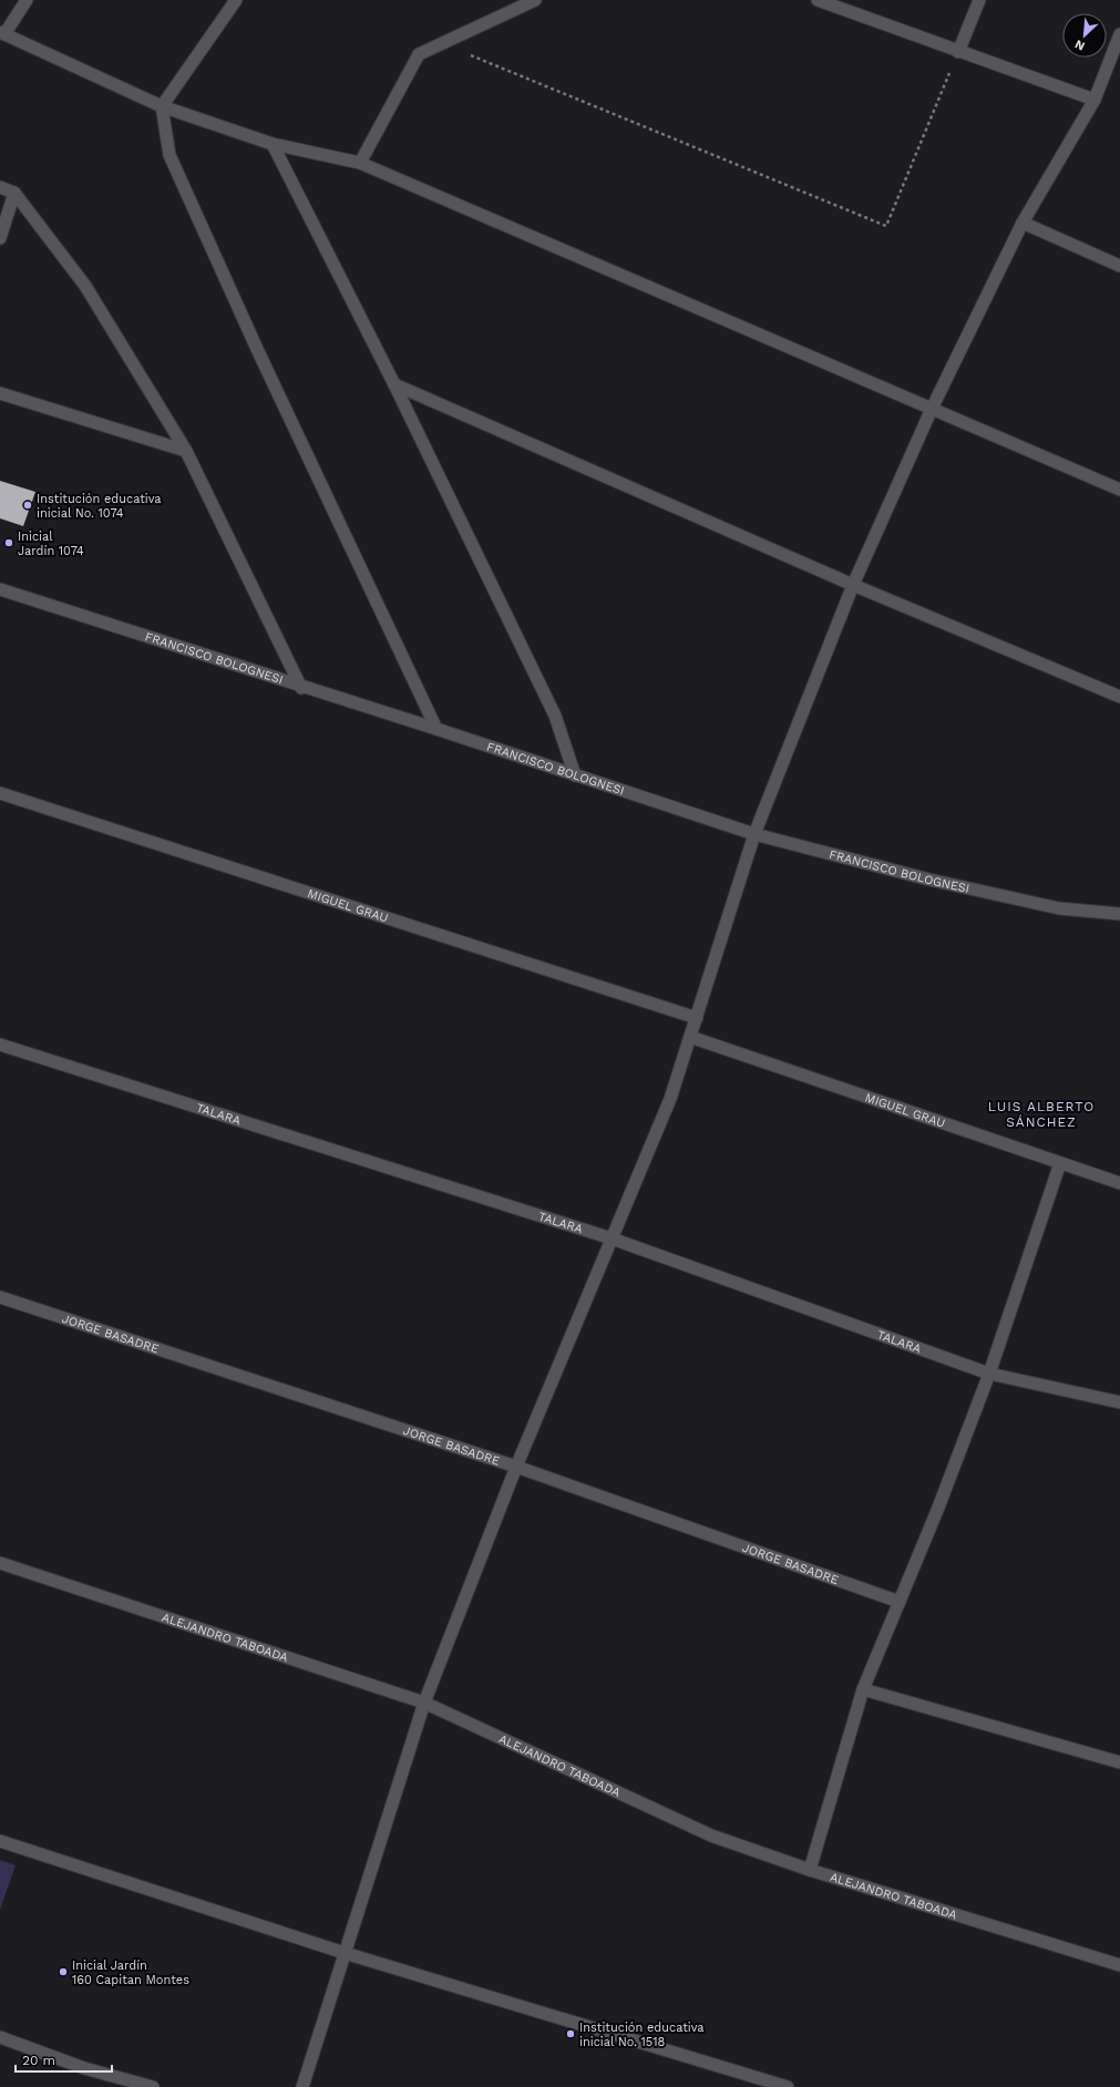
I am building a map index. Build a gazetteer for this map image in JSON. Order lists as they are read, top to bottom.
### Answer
{
  "streets": {
    "street": [
      "FRANCISCO BOLOGNESI",
      "MIGUEL GRAU",
      "TALARA",
      "JORGE BASADRE",
      "ALEJANDRO TABOADA"
    ]
  },
  "districts": ["LUIS ALBERTO SÁNCHEZ"],
  "places": [
    "Institución educativa inicial No. 1074",
    "Inicial Jardín 1074",
    "Inicial Jardín 160 Capitan Montes",
    "Institución educativa inicial No. 1518"
  ],
  "scale_bar": "20 m",
  "north": "bottom left"
}
